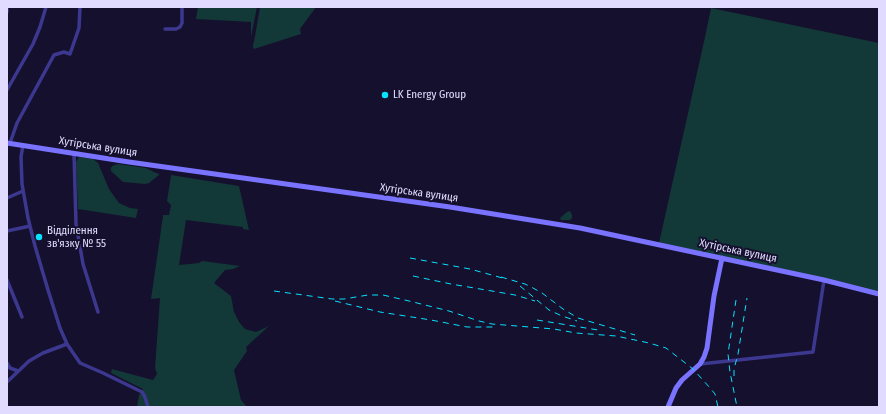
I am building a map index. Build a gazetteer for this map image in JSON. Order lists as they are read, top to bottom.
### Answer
{
  "streets": {
    "main road": ["Хутірська вулиця"]
  },
  "places": ["LK Energy Group", "Відділення зв'язку № 55"]
}
